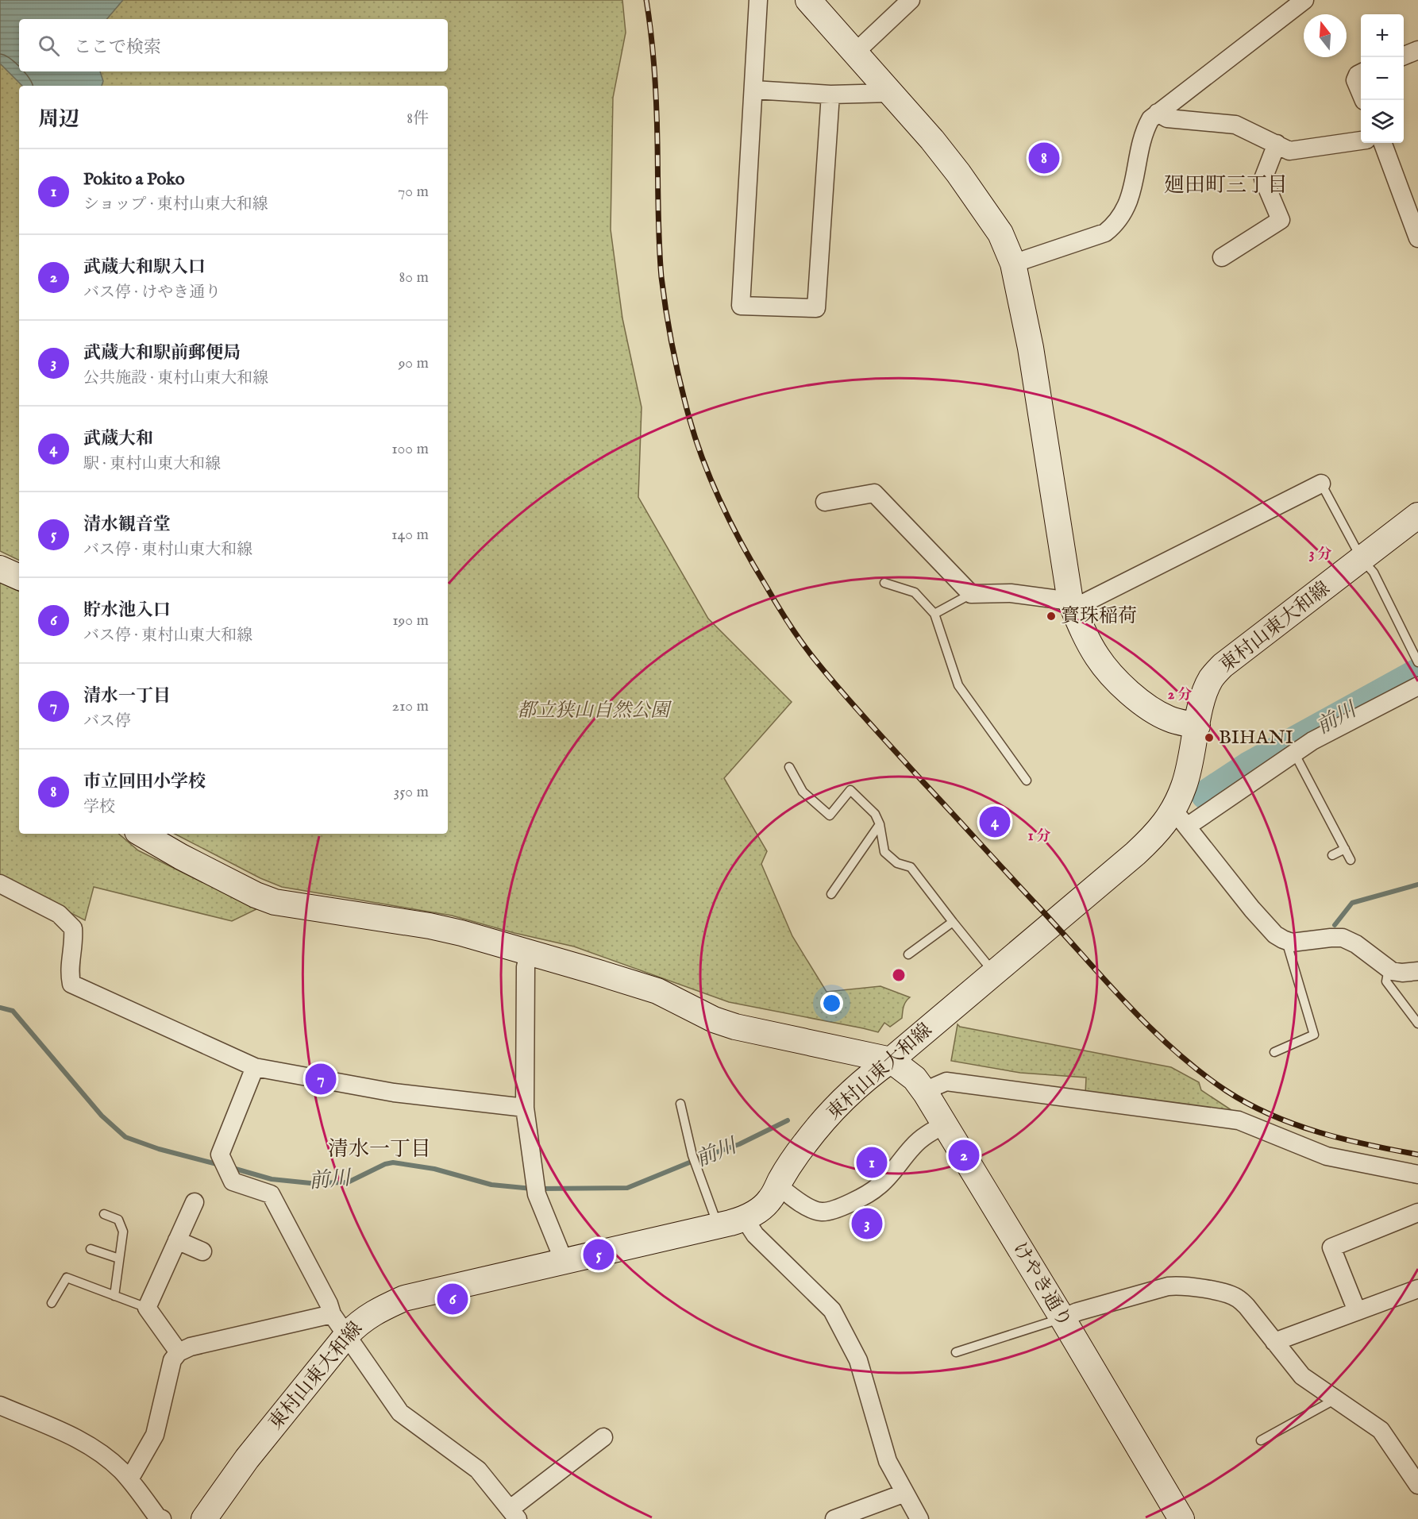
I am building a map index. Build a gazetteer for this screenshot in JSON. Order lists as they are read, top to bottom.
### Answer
{
  "streets": {
    "street": ["東村山東大和線", "けやき通り"]
  },
  "crossings": [
    ["東村山東大和線", "けやき通り"]
  ],
  "districts": ["廻田町三丁目", "清水一丁目"],
  "water": ["前川"],
  "parks": ["都立狭山自然公園"],
  "places": ["寳珠稲荷", "BIHANI"],
  "north": "top",
  "page": {
    "map_buttons": ["+", "−"],
    "search": "ここで検索",
    "heading": ["周辺", "8件"],
    "pins": [
      "8",
      "4",
      "7",
      "2",
      "1",
      "3",
      "5",
      "6"
    ],
    "list": [
      {
        "mark": "1",
        "name": "Pokito a Poko",
        "note": "ショップ · 東村山東大和線",
        "value": "70 m"
      },
      {
        "mark": "2",
        "name": "武蔵大和駅入口",
        "note": "バス停 · けやき通り",
        "value": "80 m"
      },
      {
        "mark": "3",
        "name": "武蔵大和駅前郵便局",
        "note": "公共施設 · 東村山東大和線",
        "value": "90 m"
      },
      {
        "mark": "4",
        "name": "武蔵大和",
        "note": "駅 · 東村山東大和線",
        "value": "100 m"
      },
      {
        "mark": "5",
        "name": "清水観音堂",
        "note": "バス停 · 東村山東大和線",
        "value": "140 m"
      },
      {
        "mark": "6",
        "name": "貯水池入口",
        "note": "バス停 · 東村山東大和線",
        "value": "190 m"
      },
      {
        "mark": "7",
        "name": "清水一丁目",
        "note": "バス停",
        "value": "210 m"
      },
      {
        "mark": "8",
        "name": "市立回田小学校",
        "note": "学校",
        "value": "350 m"
      }
    ]
  },
  "rings": ["3 分", "2 分", "1 分"]
}
